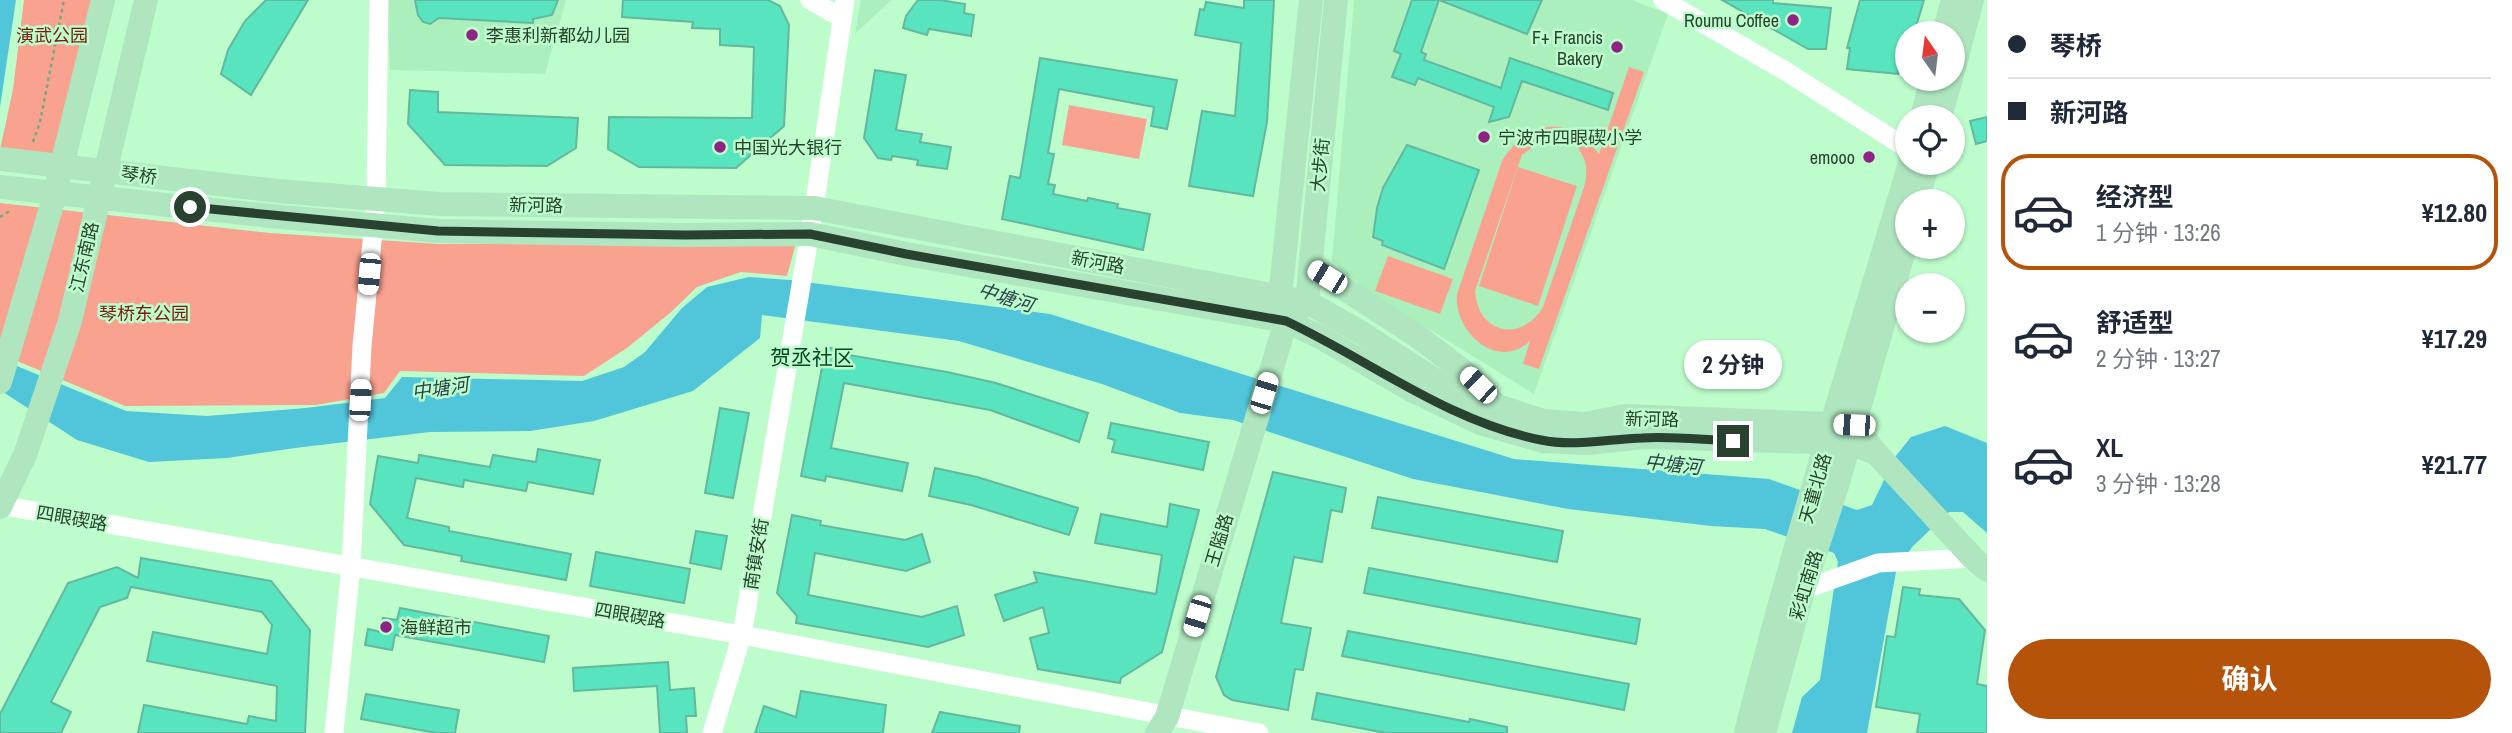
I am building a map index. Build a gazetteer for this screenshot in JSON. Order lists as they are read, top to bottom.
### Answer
{
  "streets": {
    "main road": [
      "大步街",
      "琴桥",
      "新河路",
      "江东南路",
      "天童北路",
      "王隘路",
      "彩虹南路"
    ],
    "street": ["四眼碶路", "南镇安街"]
  },
  "crossings": [
    ["大步街", "新河路"],
    ["大步街", "王隘路"],
    ["琴桥", "新河路"],
    ["新河路", "王隘路"],
    ["新河路", "南镇安街"],
    ["新河路", "彩虹南路"],
    ["江东南路", "四眼碶路"],
    ["天童北路", "彩虹南路"],
    ["四眼碶路", "王隘路"],
    ["四眼碶路", "南镇安街"]
  ],
  "districts": ["贺丞社区"],
  "water": ["中塘河"],
  "parks": ["演武公园", "琴桥东公园"],
  "places": [
    "Roumu Coffee",
    "李惠利新都幼儿园",
    "F+ Francis Bakery",
    "宁波市四眼碶小学",
    "中国光大银行",
    "emooo",
    "海鲜超市"
  ],
  "north": "top",
  "page": {
    "banner": ["琴桥", "新河路"],
    "map_buttons": ["+", "−"],
    "list": [
      {
        "name": "经济型",
        "note": "1 分钟 · 13:26",
        "value": "¥12.80"
      },
      {
        "name": "舒适型",
        "note": "2 分钟 · 13:27",
        "value": "¥17.29"
      },
      {
        "name": "XL",
        "note": "3 分钟 · 13:28",
        "value": "¥21.77"
      }
    ],
    "bubble": "2 分钟",
    "buttons": "确认"
  }
}
